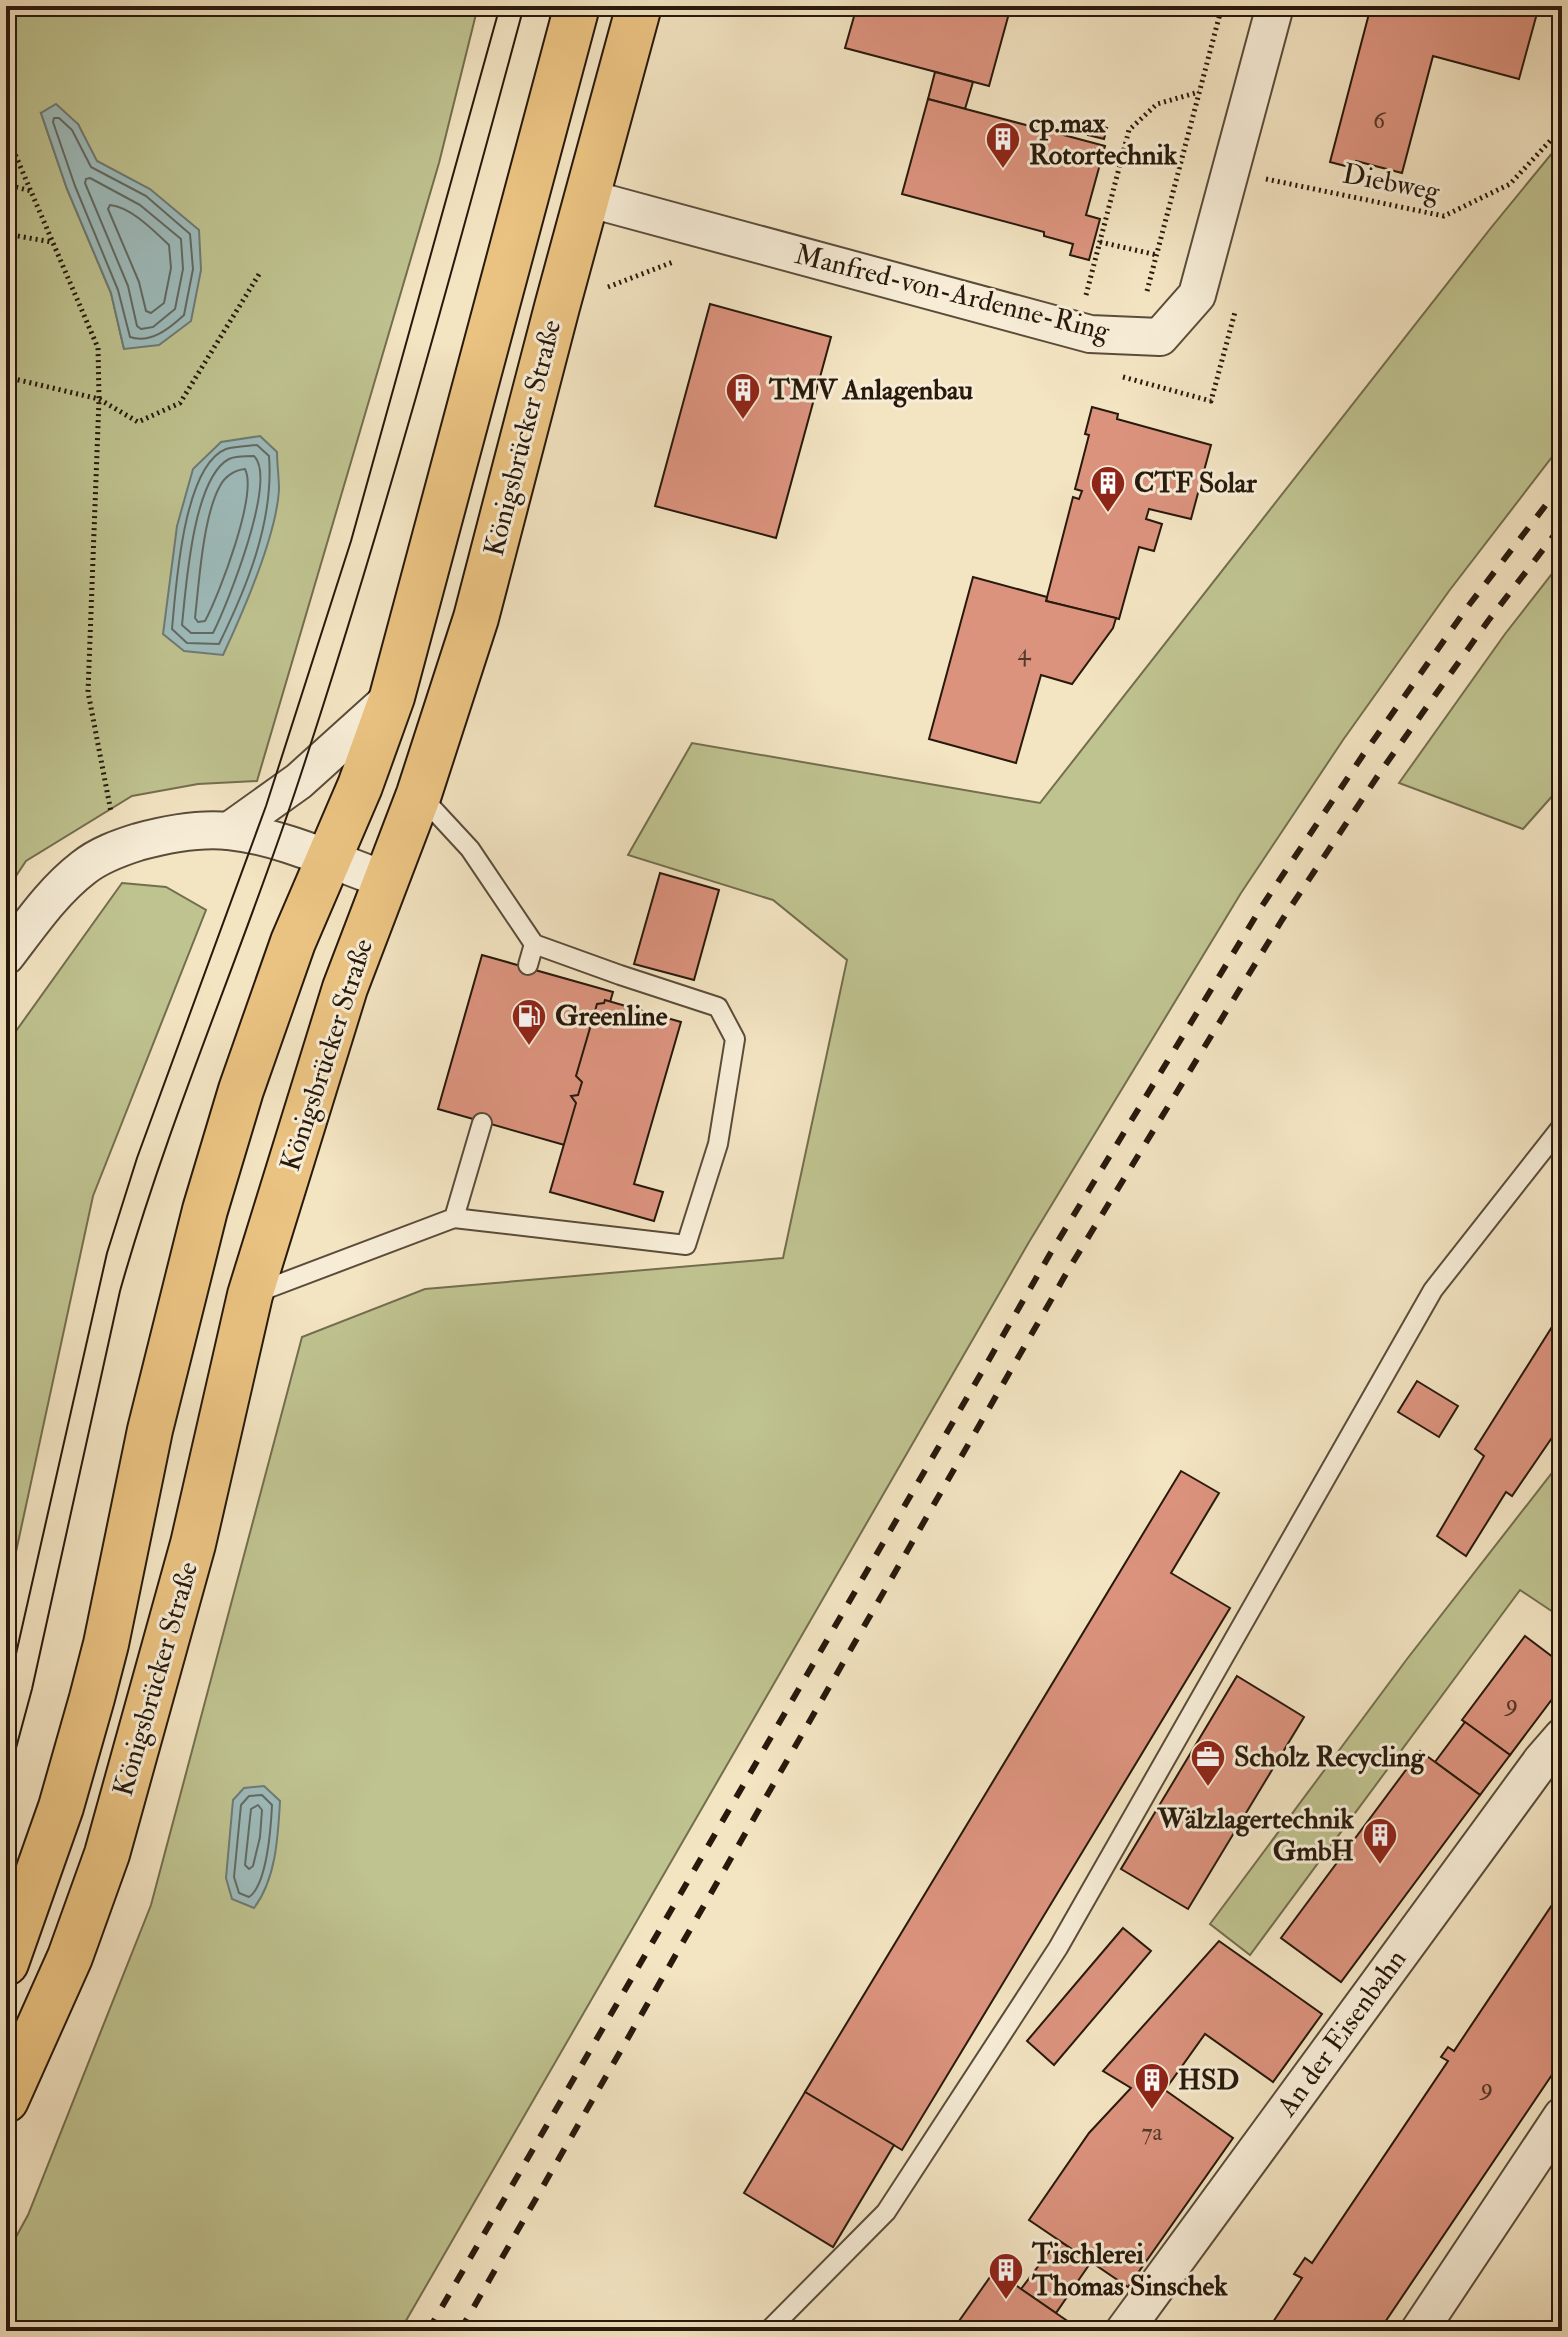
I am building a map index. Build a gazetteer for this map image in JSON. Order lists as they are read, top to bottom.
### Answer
{
  "streets": {
    "main road": ["Königsbrücker Straße"],
    "street": ["Manfred-von-Ardenne-Ring", "An der Eisenbahn"],
    "path": ["Diebweg"]
  },
  "crossings": [
    ["Diebweg", "Manfred-von-Ardenne-Ring"],
    ["Manfred-von-Ardenne-Ring", "Königsbrücker Straße"]
  ],
  "places": {
    "building": [
      "cp.max Rotortechnik",
      "TMV Anlagenbau",
      "CTF Solar",
      "Wälzlagertechnik GmbH",
      "HSD",
      "Tischlerei Thomas Sinschek"
    ],
    "fuel station": ["Greenline"],
    "office": ["Scholz Recycling"]
  },
  "house_numbers": [
    "6",
    "4",
    "9",
    "9",
    "7a"
  ]
}
